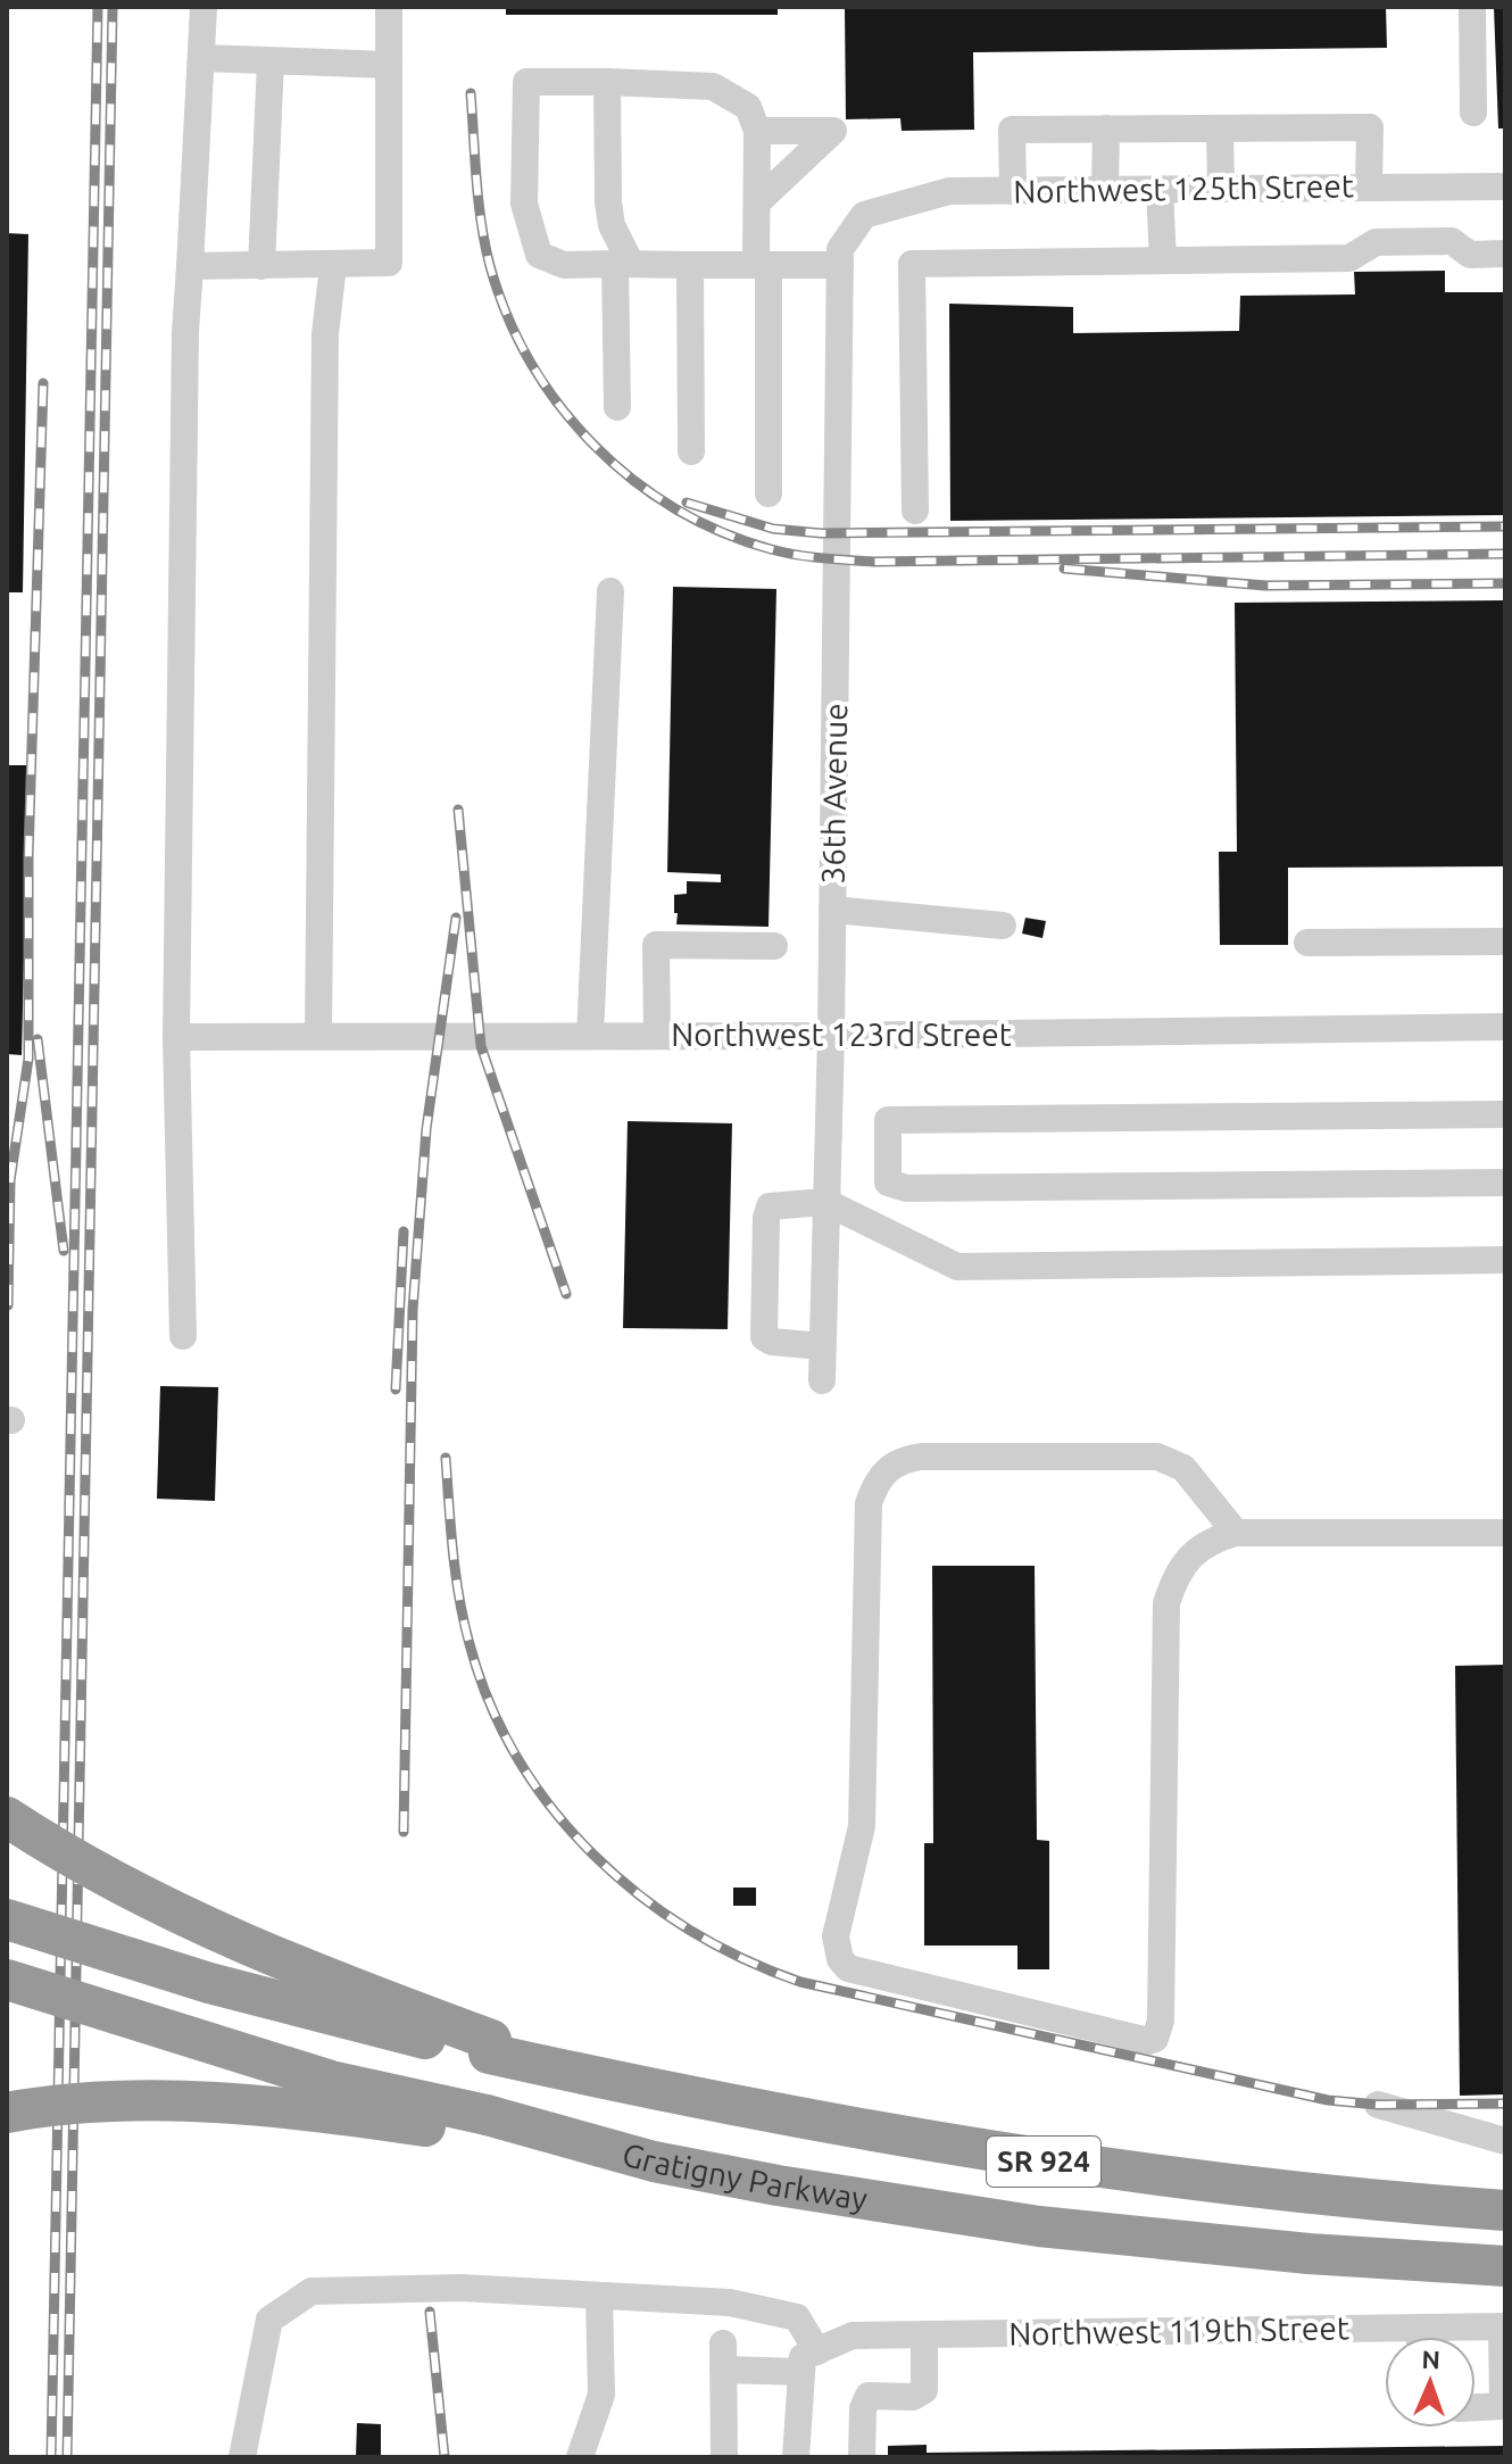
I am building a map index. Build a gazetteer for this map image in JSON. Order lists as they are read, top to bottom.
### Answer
{
  "streets": {
    "highway": ["SR 924", "Gratigny Parkway"],
    "street": [
      "Northwest 125th Street",
      "36th Avenue",
      "Northwest 123rd Street",
      "Northwest 119th Street"
    ]
  },
  "crossings": [
    ["Northwest 125th Street", "36th Avenue"],
    ["36th Avenue", "Northwest 123rd Street"]
  ],
  "north": "top"
}
